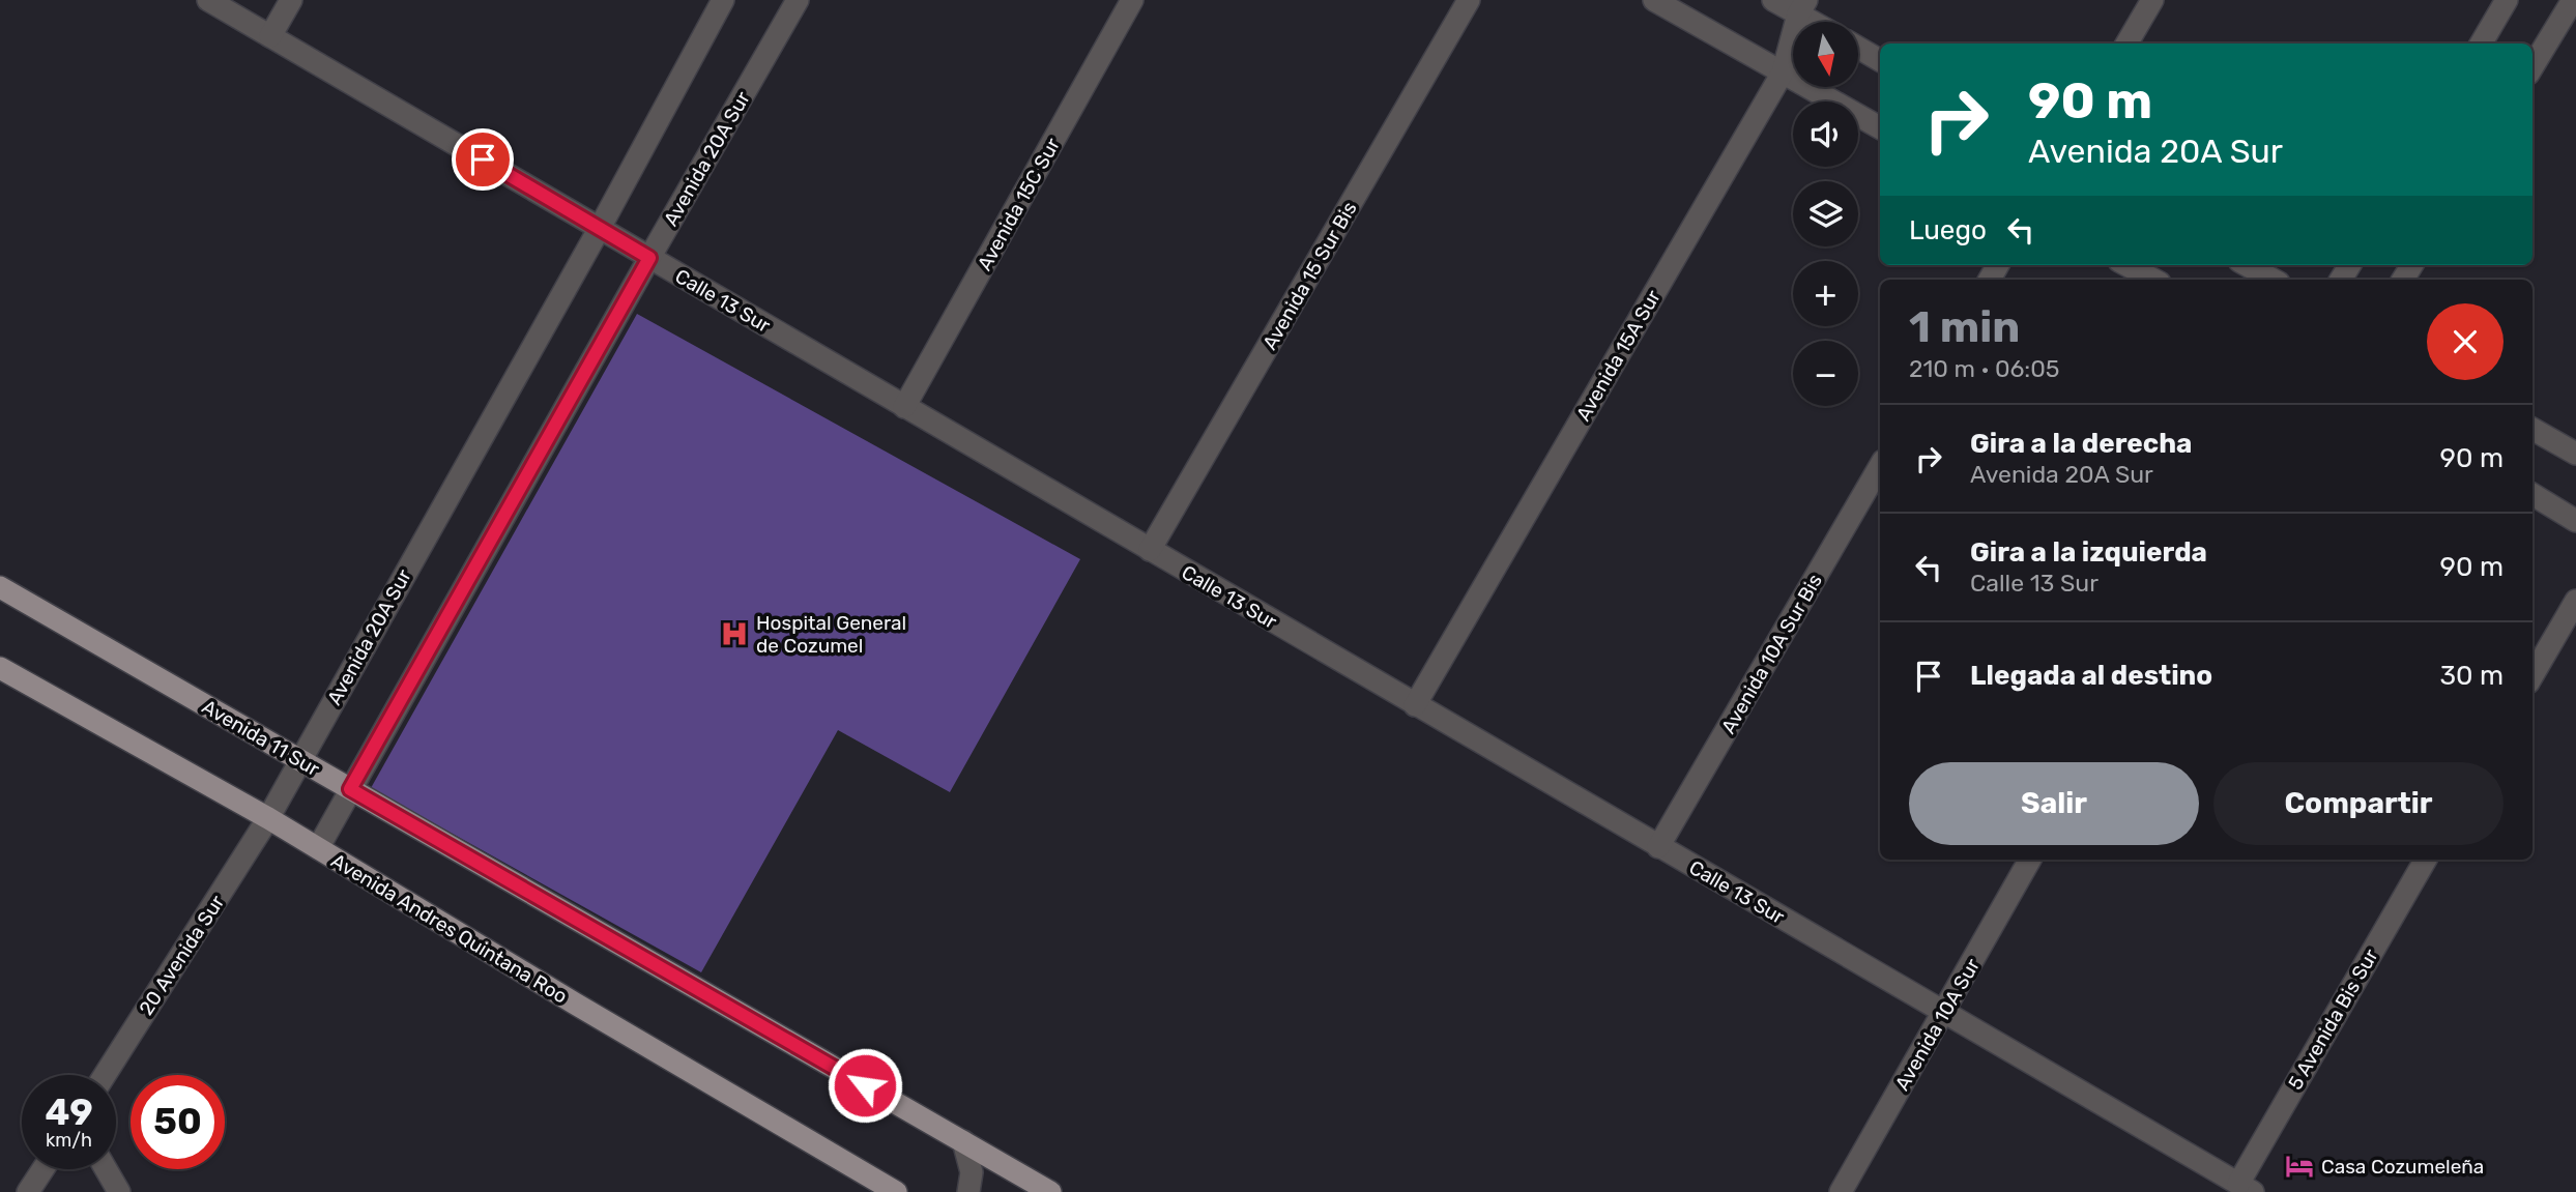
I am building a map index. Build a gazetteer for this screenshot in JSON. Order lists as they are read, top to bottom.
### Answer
{
  "streets": {
    "main road": ["Avenida 11 Sur", "Avenida Andres Quintana Roo"],
    "street": [
      "Avenida 20A Sur",
      "Avenida 15C Sur",
      "Avenida 15 Sur Bis",
      "Calle 13 Sur",
      "Avenida 15A Sur",
      "Avenida 10A Sur Bis",
      "20 Avenida Sur",
      "5 Avenida Bis Sur",
      "Avenida 10A Sur"
    ]
  },
  "crossings": [
    ["Avenida 20A Sur", "Calle 13 Sur"],
    ["Avenida 20A Sur", "Avenida 11 Sur"],
    ["Avenida 20A Sur", "Avenida Andres Quintana Roo"],
    ["Avenida 20A Sur", "20 Avenida Sur"],
    ["Avenida 15C Sur", "Calle 13 Sur"],
    ["Avenida 15 Sur Bis", "Calle 13 Sur"],
    ["Calle 13 Sur", "Avenida 15A Sur"],
    ["Calle 13 Sur", "Avenida 10A Sur Bis"],
    ["Calle 13 Sur", "5 Avenida Bis Sur"],
    ["Calle 13 Sur", "Avenida 10A Sur"],
    ["Avenida Andres Quintana Roo", "20 Avenida Sur"]
  ],
  "places": {
    "hospital": ["Hospital General de Cozumel"],
    "hotel": ["Casa Cozumeleña"]
  },
  "north": "bottom",
  "page": {
    "map_buttons": ["+", "−"],
    "turn": ["90 m", "Avenida 20A Sur"],
    "then": "Luego",
    "heading": ["1 min", "210 m · 06:05"],
    "list": [
      {
        "name": "Gira a la derecha",
        "note": "Avenida 20A Sur",
        "value": "90 m"
      },
      {
        "name": "Gira a la izquierda",
        "note": "Calle 13 Sur",
        "value": "90 m"
      },
      {
        "name": "Llegada al destino",
        "value": "30 m"
      }
    ],
    "buttons": ["Salir", "Compartir"],
    "speed": "49 km/h",
    "limit": "50"
  }
}
